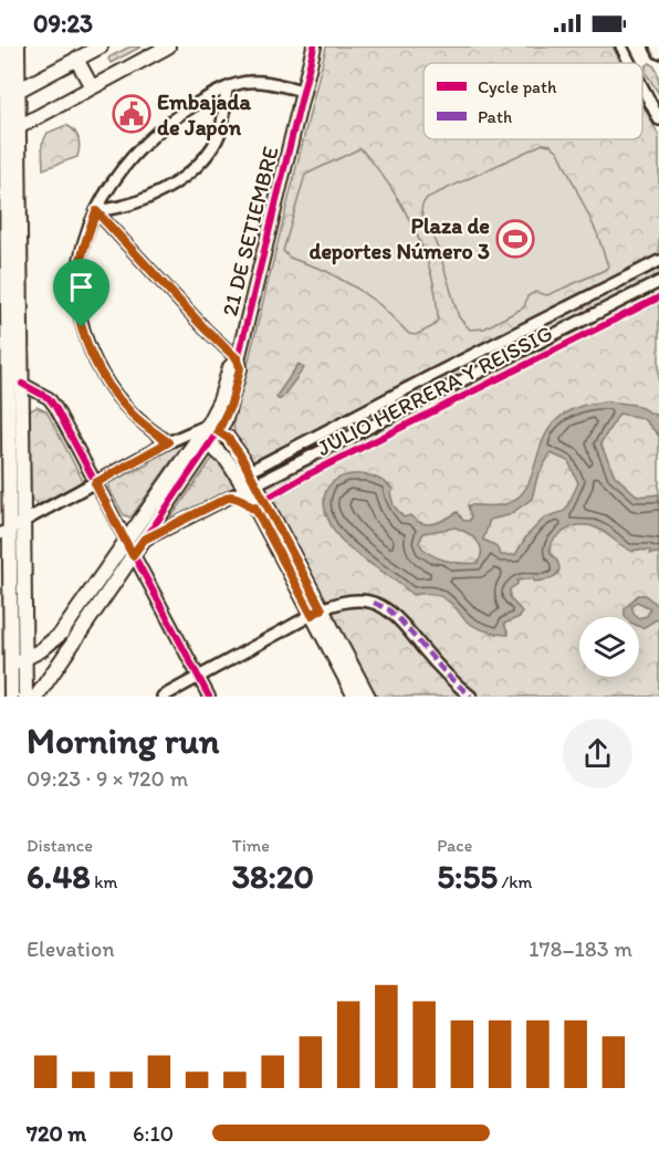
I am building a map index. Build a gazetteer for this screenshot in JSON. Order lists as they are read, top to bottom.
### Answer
{
  "streets": {
    "street": ["21 DE SETIEMBRE", "JULIO HERRERA Y REISSIG"]
  },
  "crossings": [
    ["21 DE SETIEMBRE", "JULIO HERRERA Y REISSIG"]
  ],
  "places": {
    "public building": ["Embajada de Japón"],
    "sports": ["Plaza de deportes Número 3"]
  },
  "legend": ["Cycle path", "Path"],
  "page": {
    "status": "09:23",
    "heading": ["Morning run", "09:23 · 9 × 720 m"],
    "stats": [
      ["Distance", "6.48 km"],
      ["Time", "38:20"],
      ["Pace", "5:55 /km"]
    ],
    "chart": ["Elevation", "178–183 m"],
    "list": [
      {
        "name": "720 m",
        "note": "6:10"
      }
    ]
  }
}
